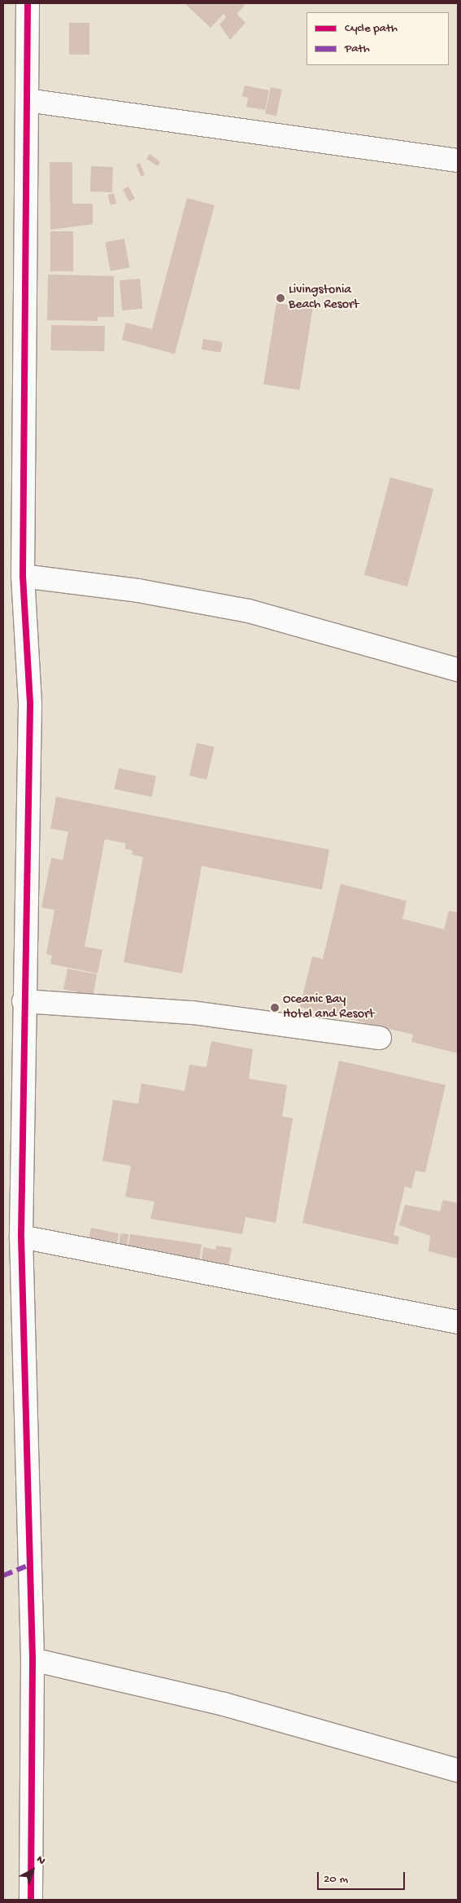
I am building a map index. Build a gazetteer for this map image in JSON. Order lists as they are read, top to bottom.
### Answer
{
  "places": ["Livingstonia Beach Resort", "Oceanic Bay Hotel and Resort"],
  "legend": ["Cycle path", "Path"],
  "scale_bar": "20 m",
  "north": "top right"
}
